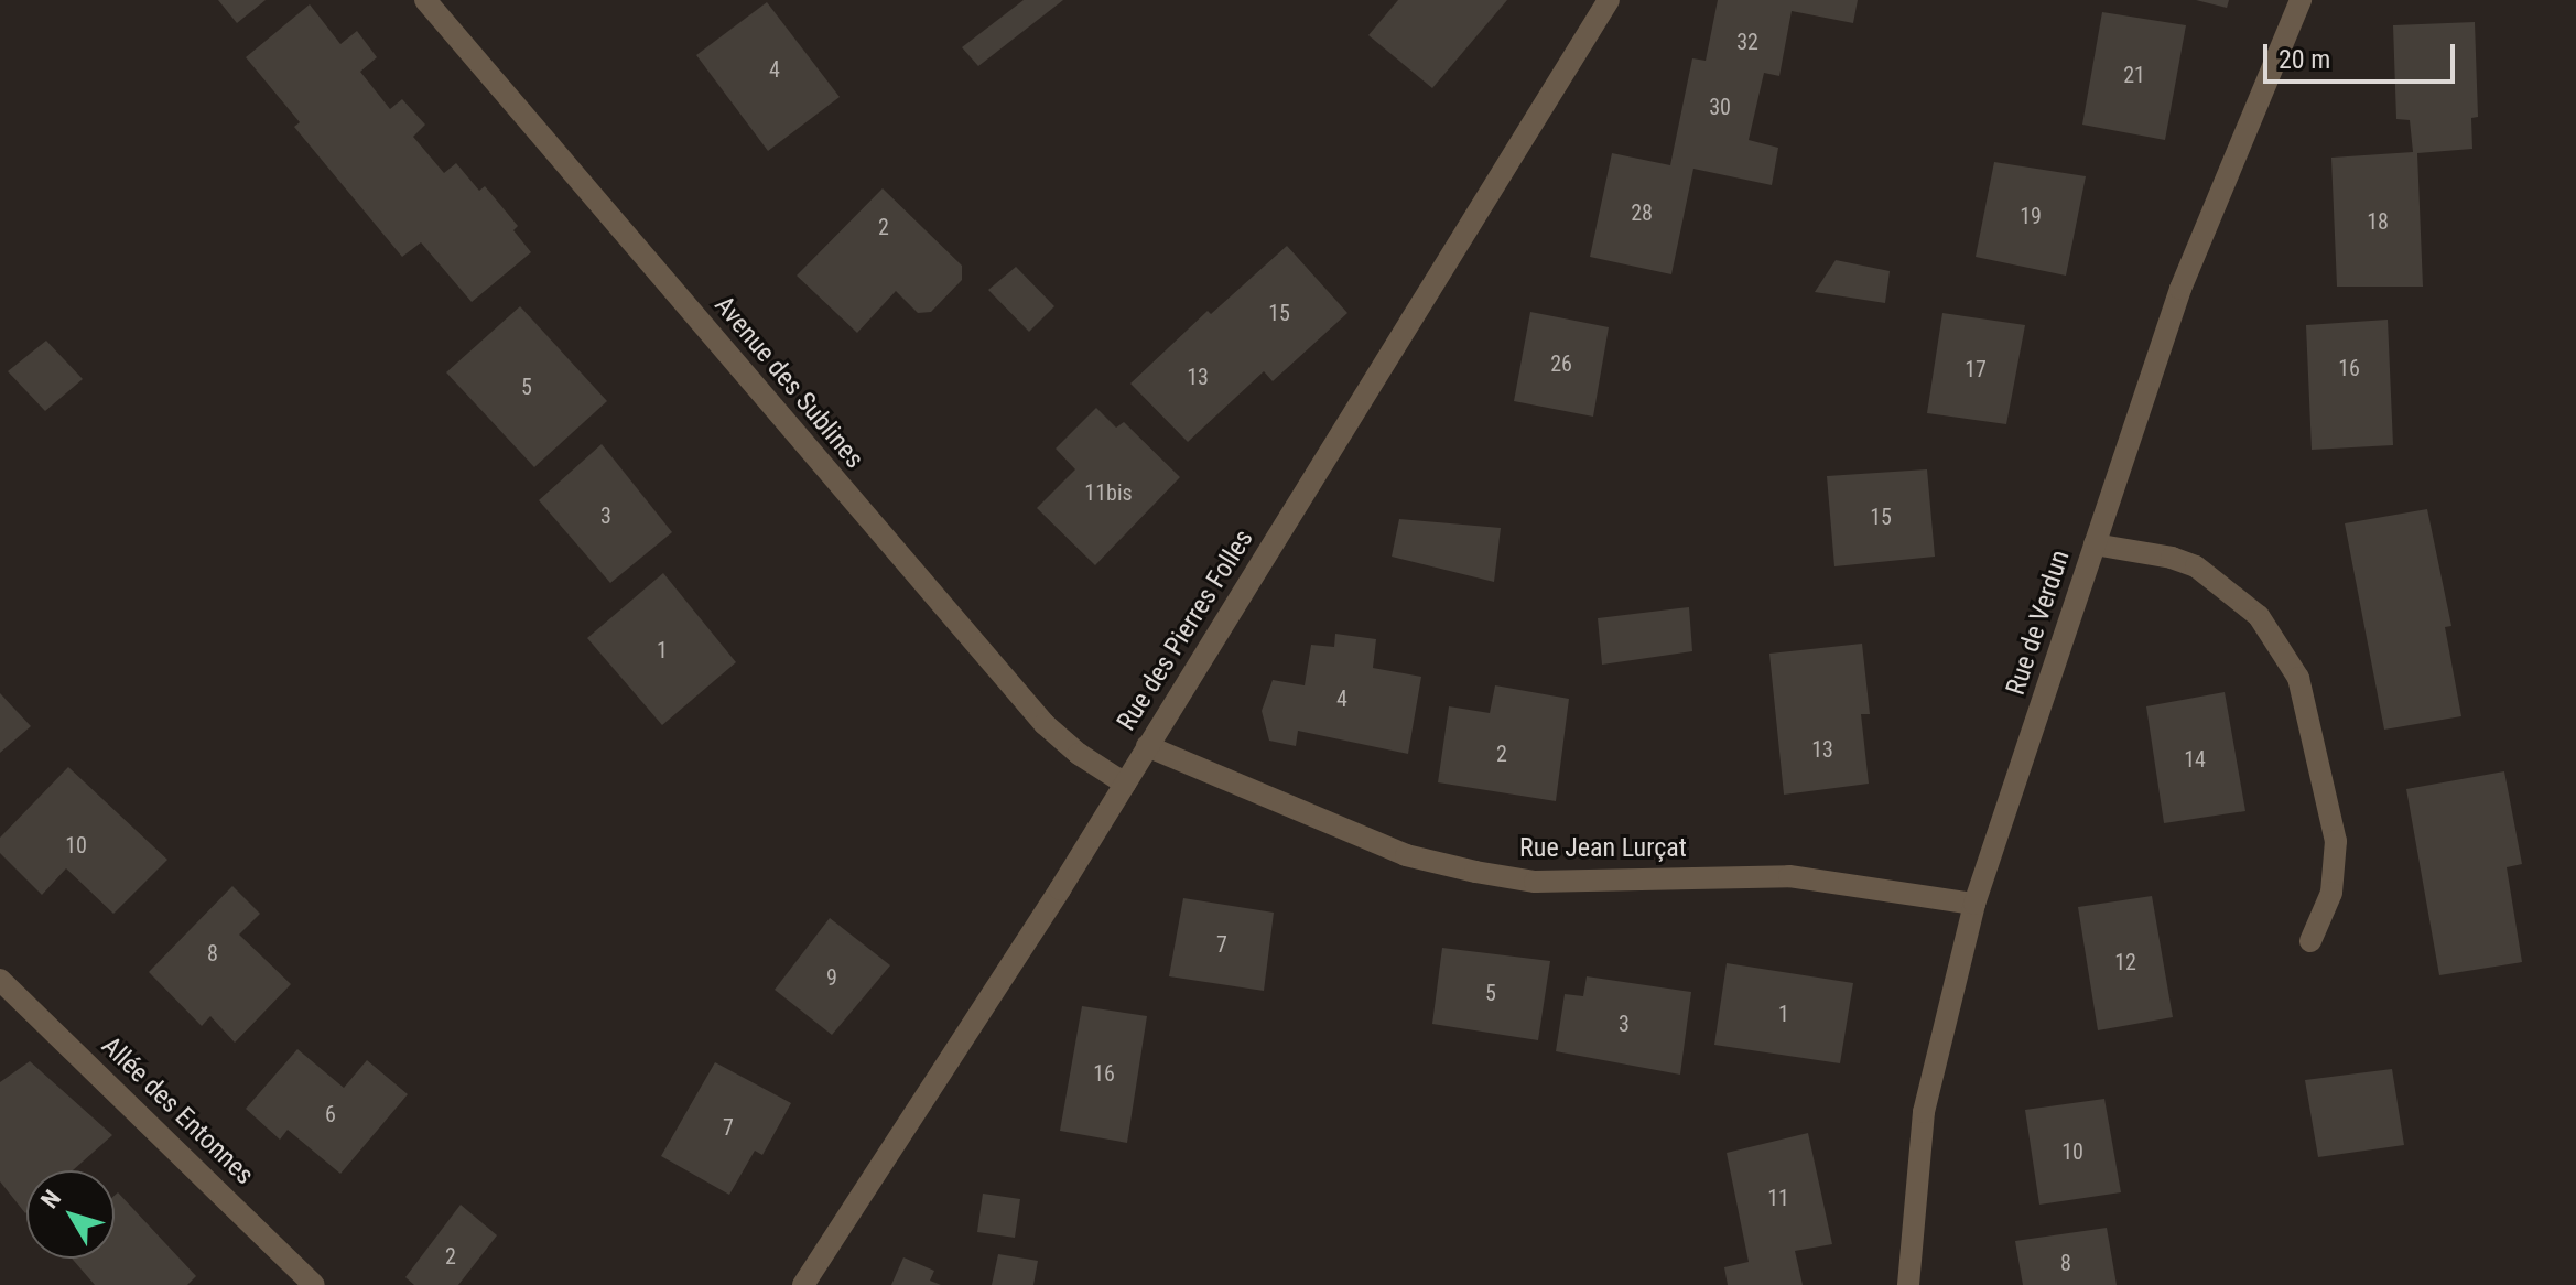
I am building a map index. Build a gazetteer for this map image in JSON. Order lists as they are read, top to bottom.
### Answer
{
  "streets": {
    "street": [
      "Avenue des Sublines",
      "Rue de Verdun",
      "Rue des Pierres Folles",
      "Rue Jean Lurçat",
      "Allée des Entonnes"
    ]
  },
  "crossings": [
    ["Avenue des Sublines", "Rue des Pierres Folles"],
    ["Rue de Verdun", "Rue Jean Lurçat"],
    ["Rue des Pierres Folles", "Rue Jean Lurçat"]
  ],
  "house_numbers": [
    "32",
    "4",
    "21",
    "30",
    "28",
    "19",
    "18",
    "2",
    "15",
    "26",
    "16",
    "17",
    "13",
    "5",
    "11bis",
    "3",
    "15",
    "1",
    "4",
    "13",
    "2",
    "14",
    "10",
    "7",
    "8",
    "12",
    "9",
    "5",
    "1",
    "3",
    "16",
    "6",
    "7",
    "10",
    "11",
    "2",
    "8"
  ],
  "scale_bar": "20 m",
  "north": "top left"
}
